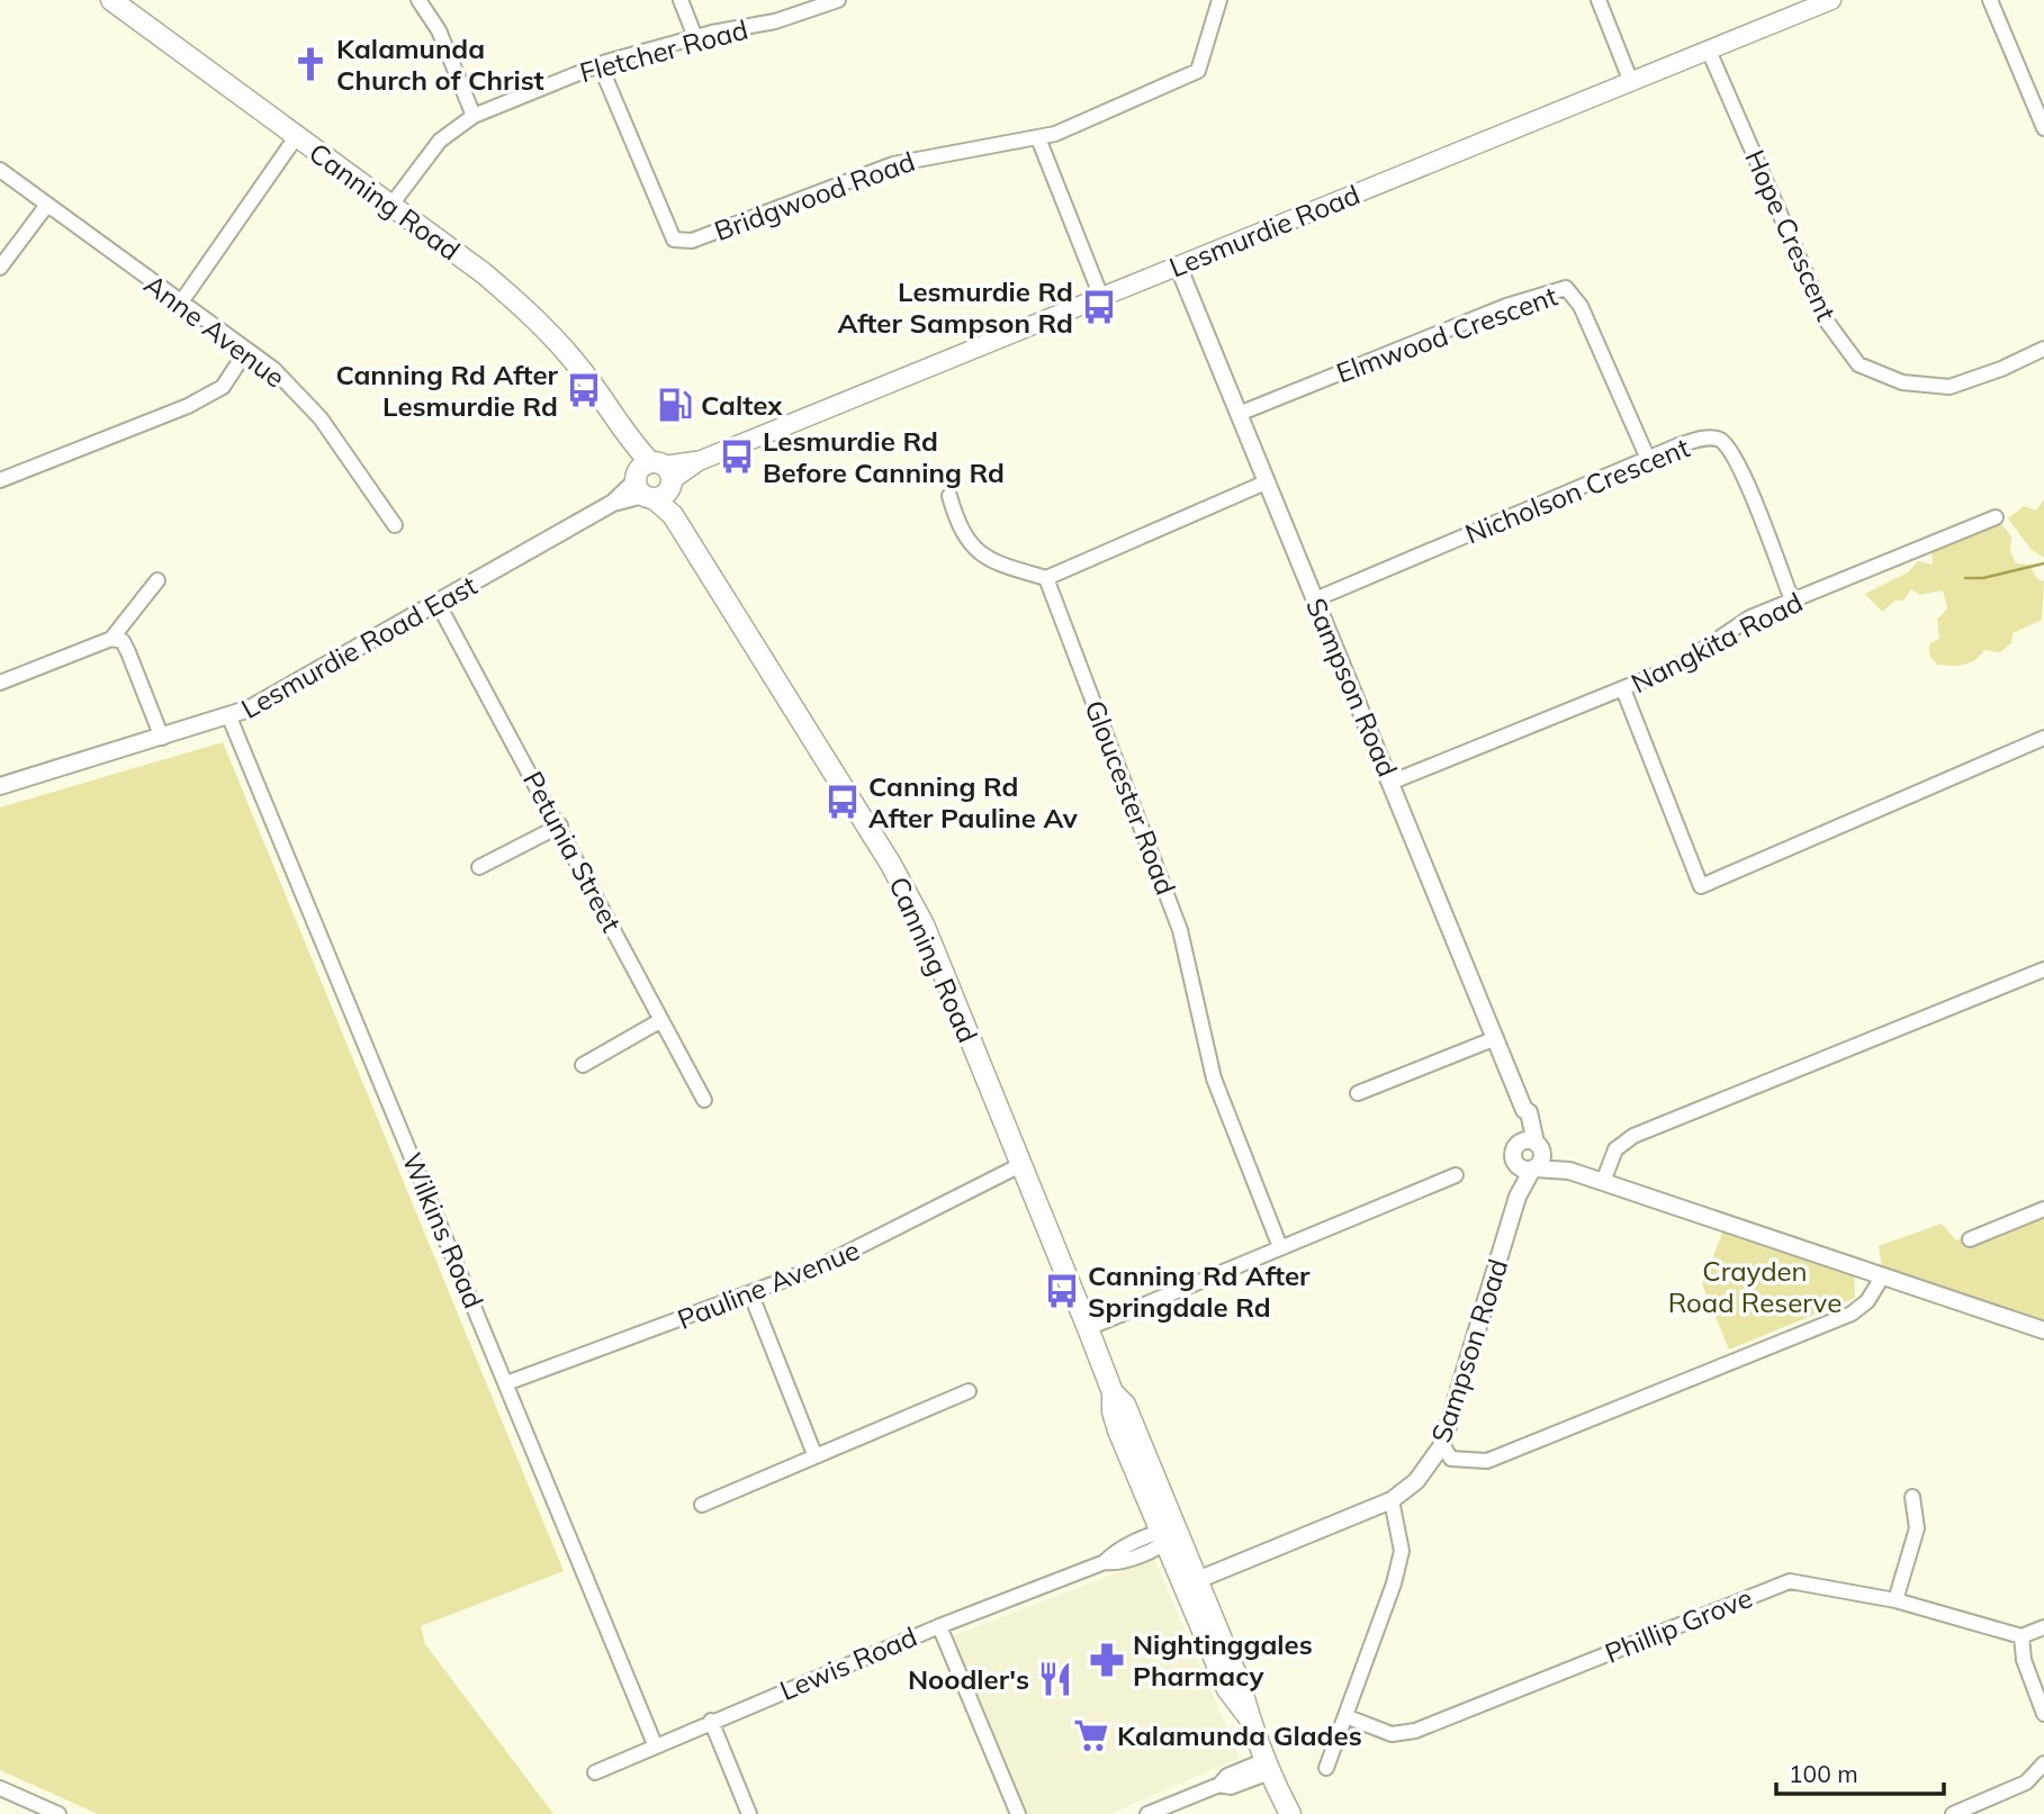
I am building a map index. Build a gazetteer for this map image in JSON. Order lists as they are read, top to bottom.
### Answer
{
  "streets": {
    "main road": ["Canning Road", "Lesmurdie Road"],
    "street": [
      "Fletcher Road",
      "Bridgwood Road",
      "Hope Crescent",
      "Anne Avenue",
      "Elmwood Crescent",
      "Nicholson Crescent",
      "Nangkita Road",
      "Lesmurdie Road East",
      "Sampson Road",
      "Gloucester Road",
      "Petunia Street",
      "Wilkins Road",
      "Pauline Avenue",
      "Phillip Grove",
      "Lewis Road"
    ]
  },
  "crossings": [
    ["Fletcher Road", "Bridgwood Road"],
    ["Fletcher Road", "Canning Road"],
    ["Canning Road", "Lesmurdie Road"],
    ["Canning Road", "Lesmurdie Road East"],
    ["Canning Road", "Sampson Road"],
    ["Canning Road", "Pauline Avenue"],
    ["Canning Road", "Lewis Road"],
    ["Lesmurdie Road", "Hope Crescent"],
    ["Lesmurdie Road", "Lesmurdie Road East"],
    ["Lesmurdie Road", "Sampson Road"],
    ["Elmwood Crescent", "Nicholson Crescent"],
    ["Elmwood Crescent", "Sampson Road"],
    ["Nicholson Crescent", "Nangkita Road"],
    ["Nicholson Crescent", "Sampson Road"],
    ["Nangkita Road", "Sampson Road"],
    ["Lesmurdie Road East", "Petunia Street"],
    ["Lesmurdie Road East", "Wilkins Road"],
    ["Wilkins Road", "Pauline Avenue"],
    ["Wilkins Road", "Lewis Road"]
  ],
  "parks": ["Crayden Road Reserve"],
  "places": {
    "church": ["Kalamunda Church of Christ"],
    "bus stop": [
      "Lesmurdie Rd After Sampson Rd",
      "Canning Rd After Lesmurdie Rd",
      "Lesmurdie Rd Before Canning Rd",
      "Canning Rd After Pauline Av",
      "Canning Rd After Springdale Rd"
    ],
    "fuel station": ["Caltex"],
    "pharmacy": ["Nightinggales Pharmacy"],
    "restaurant": ["Noodler's"],
    "supermarket": ["Kalamunda Glades"]
  },
  "scale_bar": "100 m"
}
